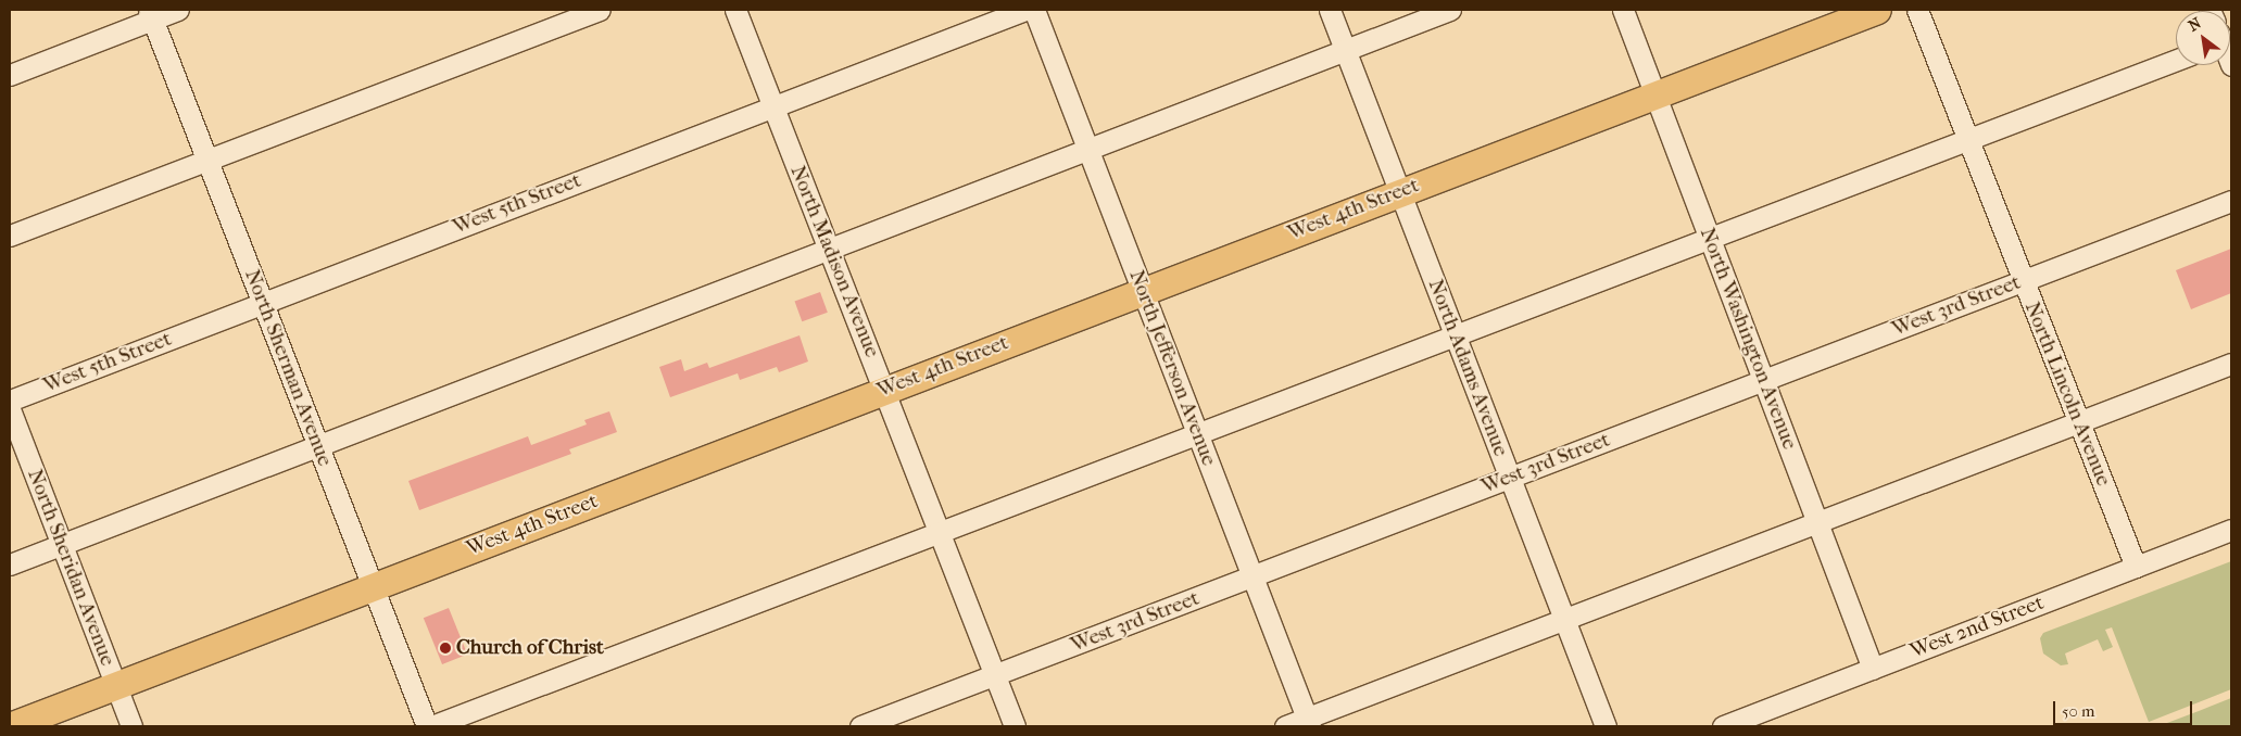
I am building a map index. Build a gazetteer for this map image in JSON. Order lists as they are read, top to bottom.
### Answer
{
  "streets": {
    "main road": ["West 4th Street"],
    "street": [
      "West 5th Street",
      "North Madison Avenue",
      "West 3rd Street",
      "North Washington Avenue",
      "North Sherman Avenue",
      "North Jefferson Avenue",
      "North Adams Avenue",
      "North Lincoln Avenue",
      "North Sheridan Avenue",
      "West 2nd Street"
    ]
  },
  "crossings": [
    ["West 5th Street", "North Madison Avenue"],
    ["West 5th Street", "North Sherman Avenue"],
    ["West 4th Street", "North Madison Avenue"],
    ["West 4th Street", "North Washington Avenue"],
    ["West 4th Street", "North Sherman Avenue"],
    ["West 4th Street", "North Jefferson Avenue"],
    ["West 4th Street", "North Adams Avenue"],
    ["West 4th Street", "North Sheridan Avenue"],
    ["North Madison Avenue", "West 3rd Street"],
    ["West 3rd Street", "North Washington Avenue"],
    ["West 3rd Street", "North Jefferson Avenue"],
    ["West 3rd Street", "North Adams Avenue"],
    ["West 3rd Street", "North Lincoln Avenue"],
    ["North Washington Avenue", "West 2nd Street"],
    ["North Lincoln Avenue", "West 2nd Street"]
  ],
  "places": ["Church of Christ"],
  "scale_bar": "50 m",
  "north": "top left"
}
